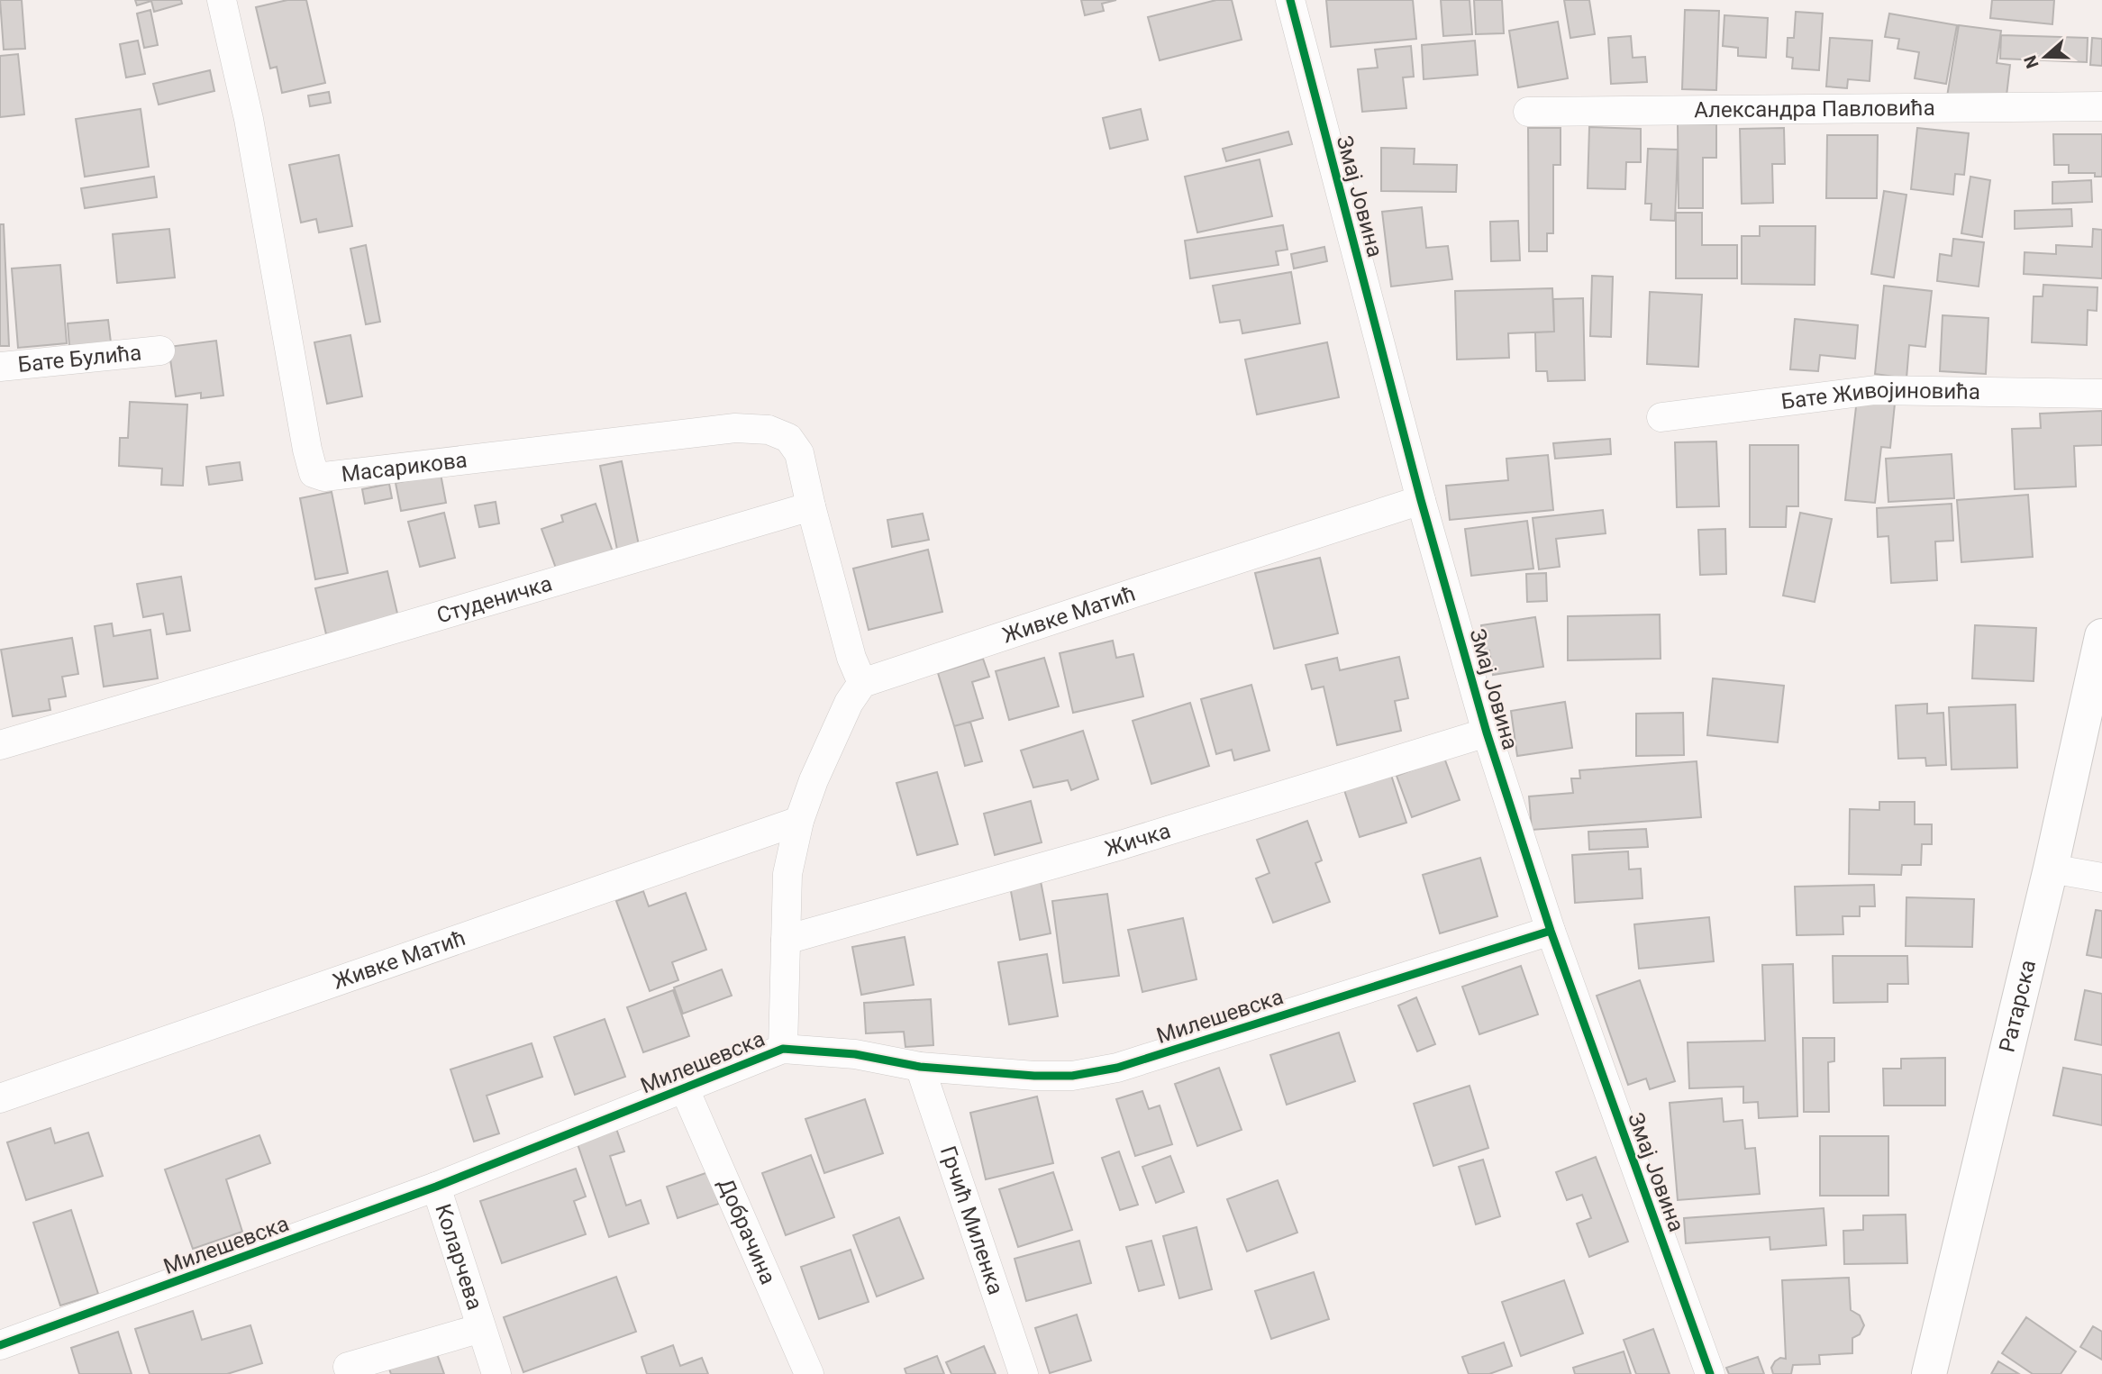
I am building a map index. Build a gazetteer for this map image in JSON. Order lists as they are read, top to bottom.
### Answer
{
  "streets": {
    "street": [
      "Александра Павловића",
      "Змај Јовина",
      "Бате Булића",
      "Бате Живојиновића",
      "Масарикова",
      "Студеничка",
      "Живке Матић",
      "Жичка",
      "Ратарска",
      "Милешевска",
      "Грчић Миленка",
      "Добрачина",
      "Коларчева"
    ]
  },
  "crossings": [
    ["Змај Јовина", "Живке Матић"],
    ["Змај Јовина", "Жичка"],
    ["Змај Јовина", "Милешевска"],
    ["Масарикова", "Студеничка"],
    ["Милешевска", "Грчић Миленка"],
    ["Милешевска", "Добрачина"],
    ["Милешевска", "Коларчева"]
  ],
  "north": "left"
}
